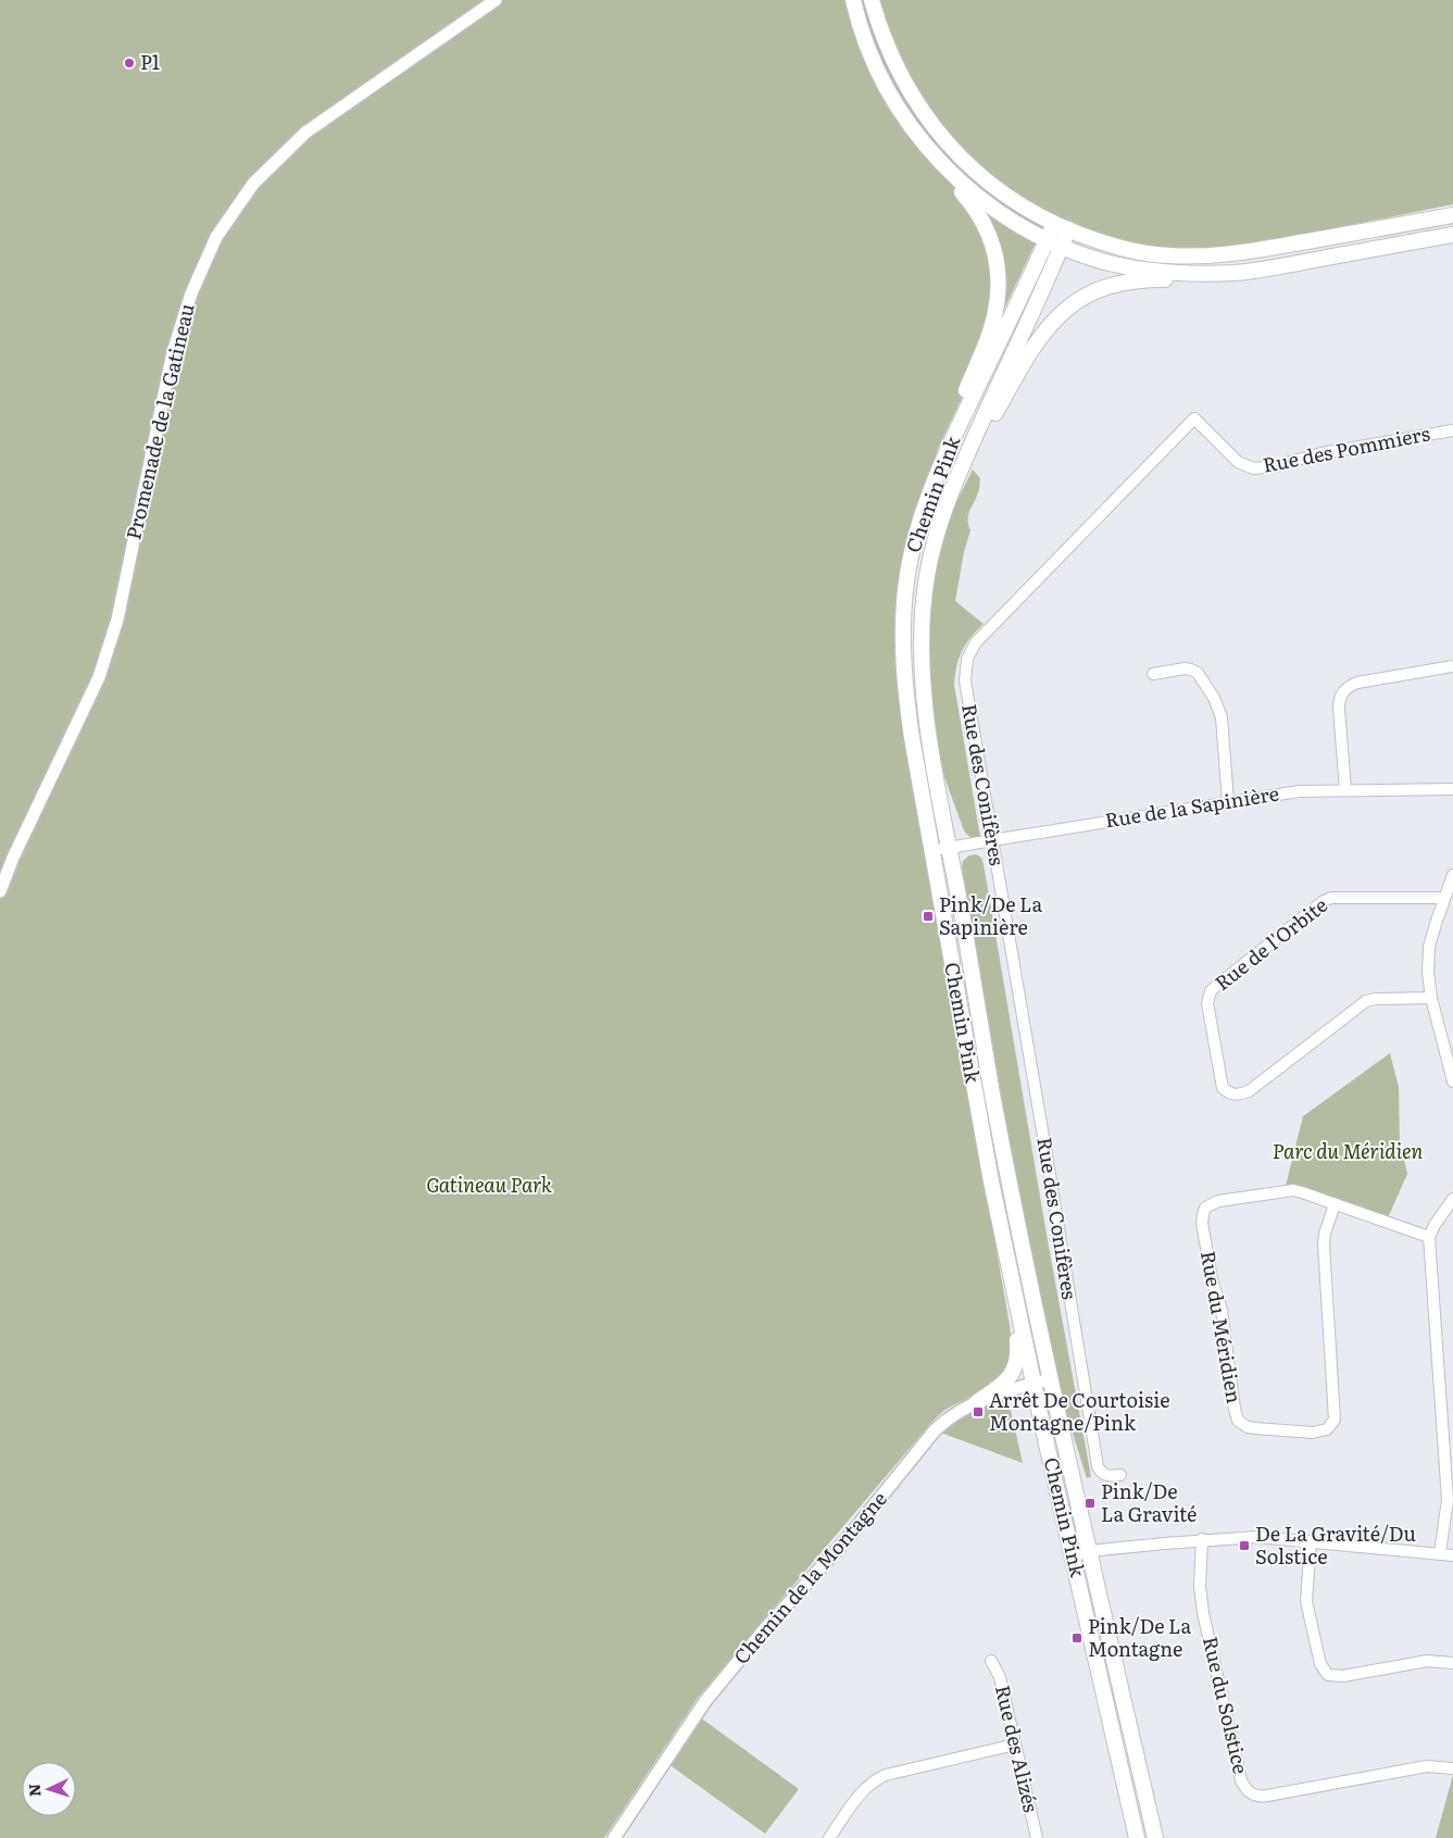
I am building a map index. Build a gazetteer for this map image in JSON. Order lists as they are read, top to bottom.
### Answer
{
  "streets": {
    "main road": ["Chemin Pink"],
    "street": [
      "Promenade de la Gatineau",
      "Rue des Pommiers",
      "Rue des Conifères",
      "Rue de la Sapinière",
      "Rue de l'Orbite",
      "Rue du Méridien",
      "Chemin de la Montagne",
      "Rue du Solstice",
      "Rue des Alizés"
    ]
  },
  "crossings": [
    ["Rue des Pommiers", "Rue des Conifères"],
    ["Chemin Pink", "Rue de la Sapinière"],
    ["Chemin Pink", "Chemin de la Montagne"],
    ["Rue des Conifères", "Rue de la Sapinière"]
  ],
  "parks": ["Parc du Méridien", "Gatineau Park"],
  "places": {
    "other": ["P1"],
    "transit": [
      "Pink/De La Sapinière",
      "Arrêt De Courtoisie Montagne/Pink",
      "Pink/De La Gravité",
      "De La Gravité/Du Solstice",
      "Pink/De La Montagne"
    ]
  },
  "north": "left"
}
